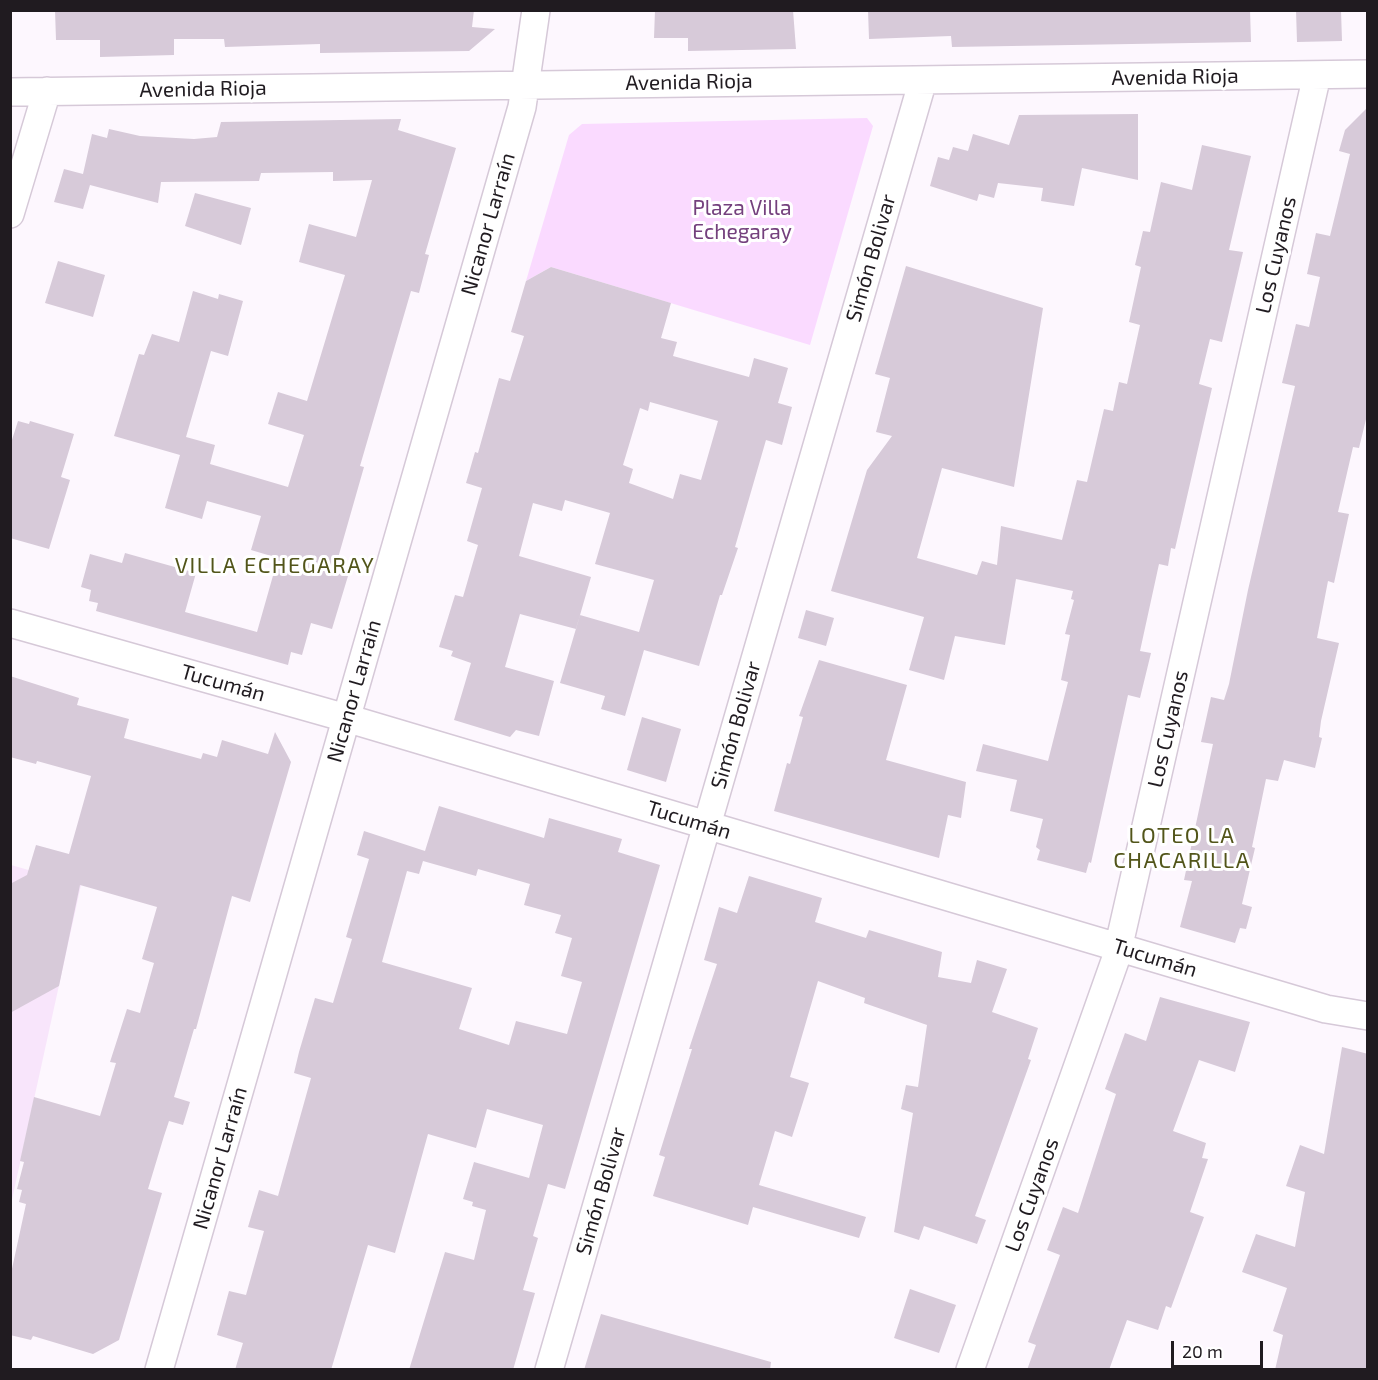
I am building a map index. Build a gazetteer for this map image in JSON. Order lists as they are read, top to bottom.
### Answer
{
  "streets": {
    "street": [
      "Avenida Rioja",
      "Nicanor Larraín",
      "Los Cuyanos",
      "Simón Bolivar",
      "Tucumán"
    ]
  },
  "crossings": [
    ["Avenida Rioja", "Nicanor Larraín"],
    ["Avenida Rioja", "Los Cuyanos"],
    ["Avenida Rioja", "Simón Bolivar"],
    ["Nicanor Larraín", "Tucumán"],
    ["Los Cuyanos", "Tucumán"],
    ["Simón Bolivar", "Tucumán"]
  ],
  "districts": ["VILLA ECHEGARAY", "LOTEO LA CHACARILLA"],
  "parks": ["Plaza Villa Echegaray"],
  "scale_bar": "20 m"
}
